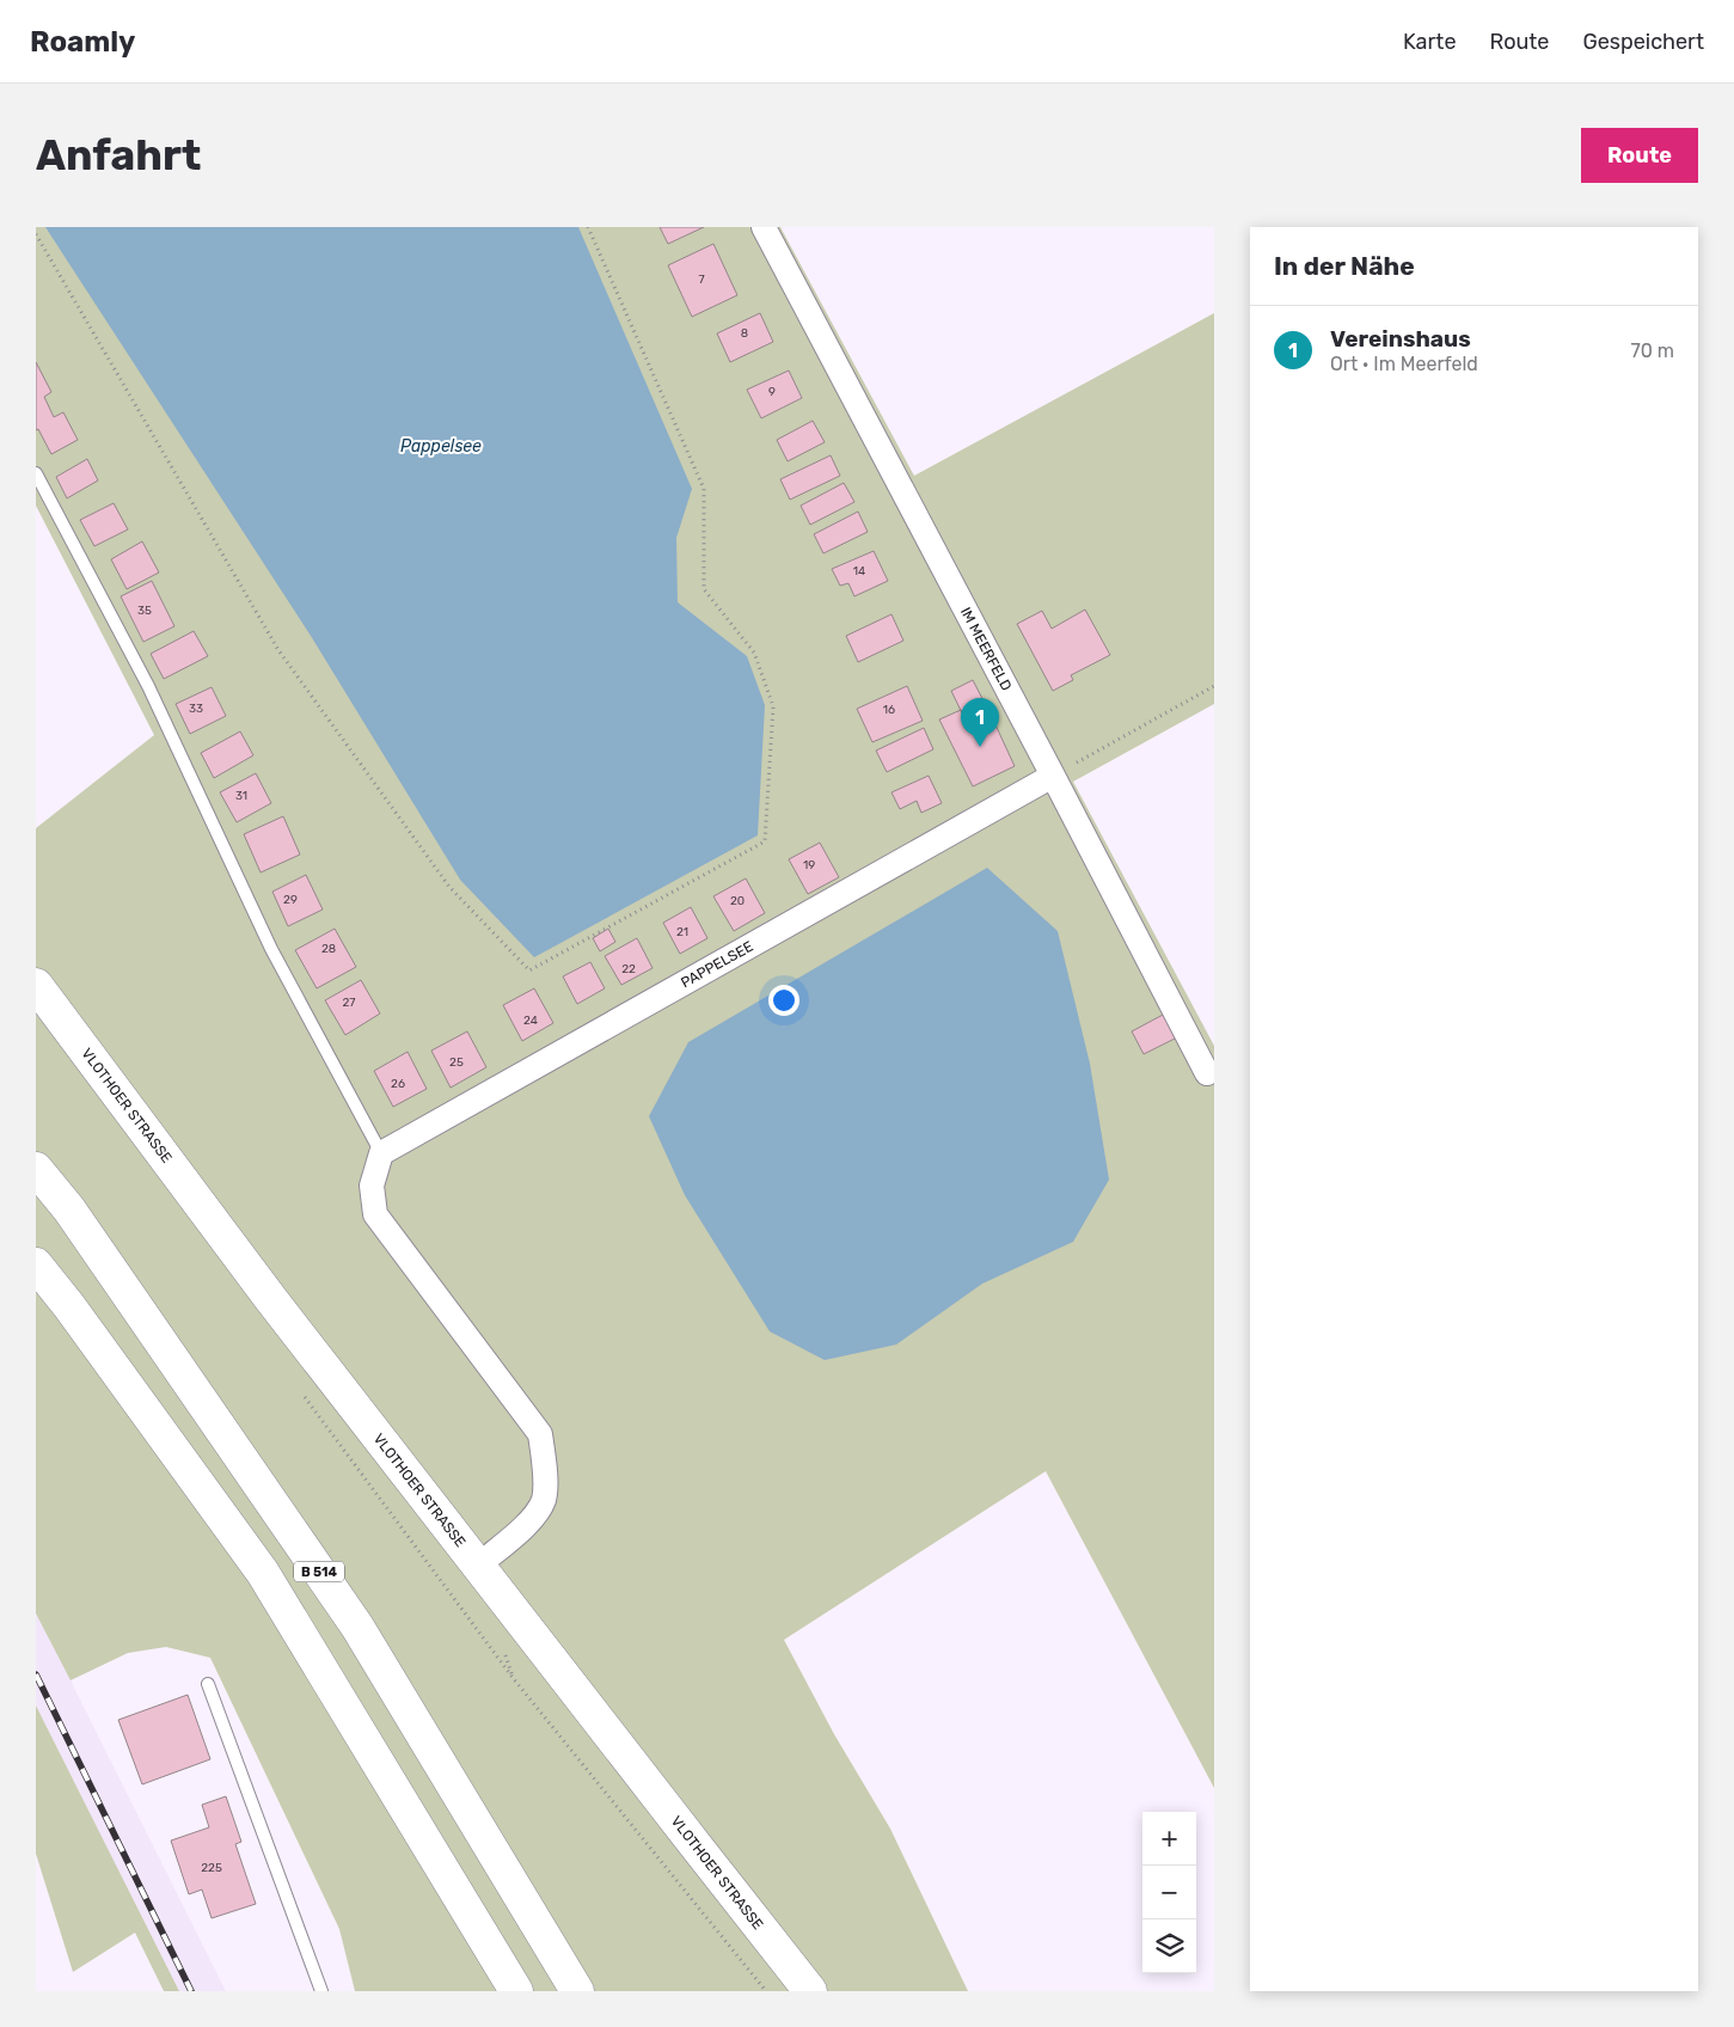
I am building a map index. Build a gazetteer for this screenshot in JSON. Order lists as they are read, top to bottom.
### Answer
{
  "streets": {
    "main road": ["VLOTHOER STRASSE", "B 514"],
    "street": ["IM MEERFELD", "PAPPELSEE"]
  },
  "crossings": [
    ["IM MEERFELD", "PAPPELSEE"]
  ],
  "water": ["Pappelsee"],
  "house_numbers": [
    "7",
    "8",
    "9",
    "14",
    "35",
    "33",
    "16",
    "31",
    "19",
    "29",
    "20",
    "21",
    "28",
    "22",
    "27",
    "24",
    "25",
    "26",
    "225"
  ],
  "page": {
    "header": "Roamly",
    "nav": ["Karte", "Route", "Gespeichert"],
    "buttons": "Route",
    "title": "Anfahrt",
    "heading": "In der Nähe",
    "list": [
      {
        "mark": "1",
        "name": "Vereinshaus",
        "note": "Ort · Im Meerfeld",
        "value": "70 m"
      }
    ],
    "pins": "1",
    "map_buttons": ["+", "−"]
  }
}
